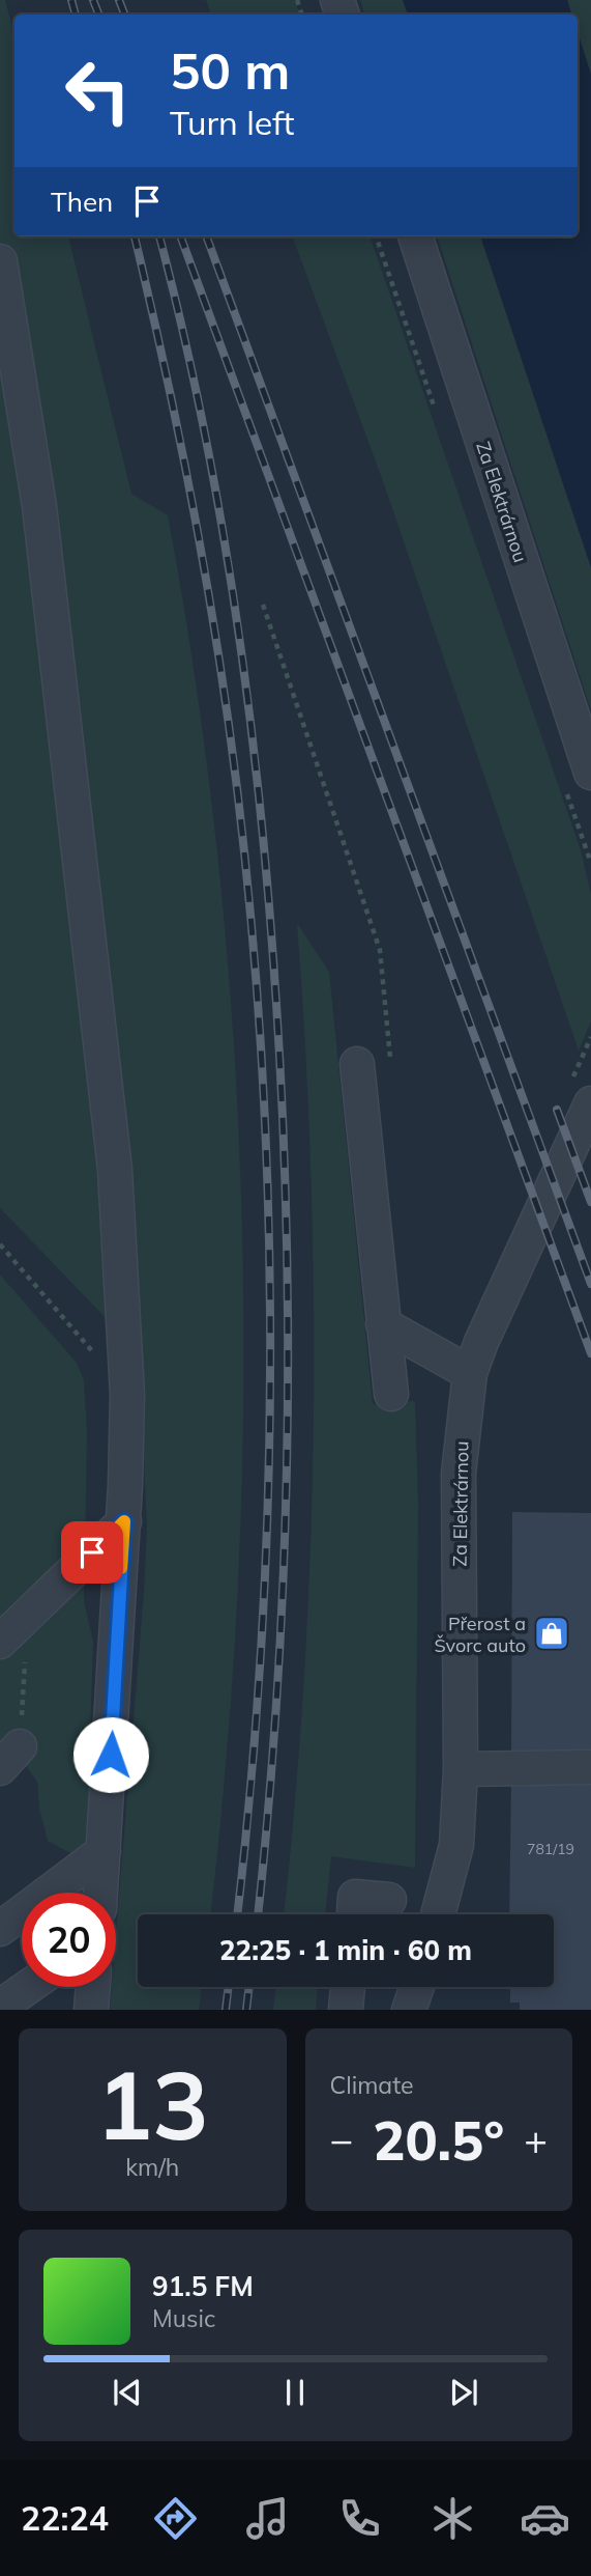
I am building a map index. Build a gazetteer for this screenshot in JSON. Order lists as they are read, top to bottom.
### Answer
{
  "streets": {
    "street": ["Za Elektrárnou"]
  },
  "places": {
    "shop": ["Přerost a Švorc auto"]
  },
  "house_numbers": ["781/19"],
  "page": {
    "turn": ["50 m", "Turn left"],
    "then": "Then",
    "limit": "20",
    "trip": "22:25 · 1 min · 60 m",
    "tile": [
      ["13", "km/h"],
      "Climate"
    ],
    "heat": ["−", "20.5°", "+"],
    "song": ["91.5 FM", "Music"],
    "tabs": "22:24"
  }
}
